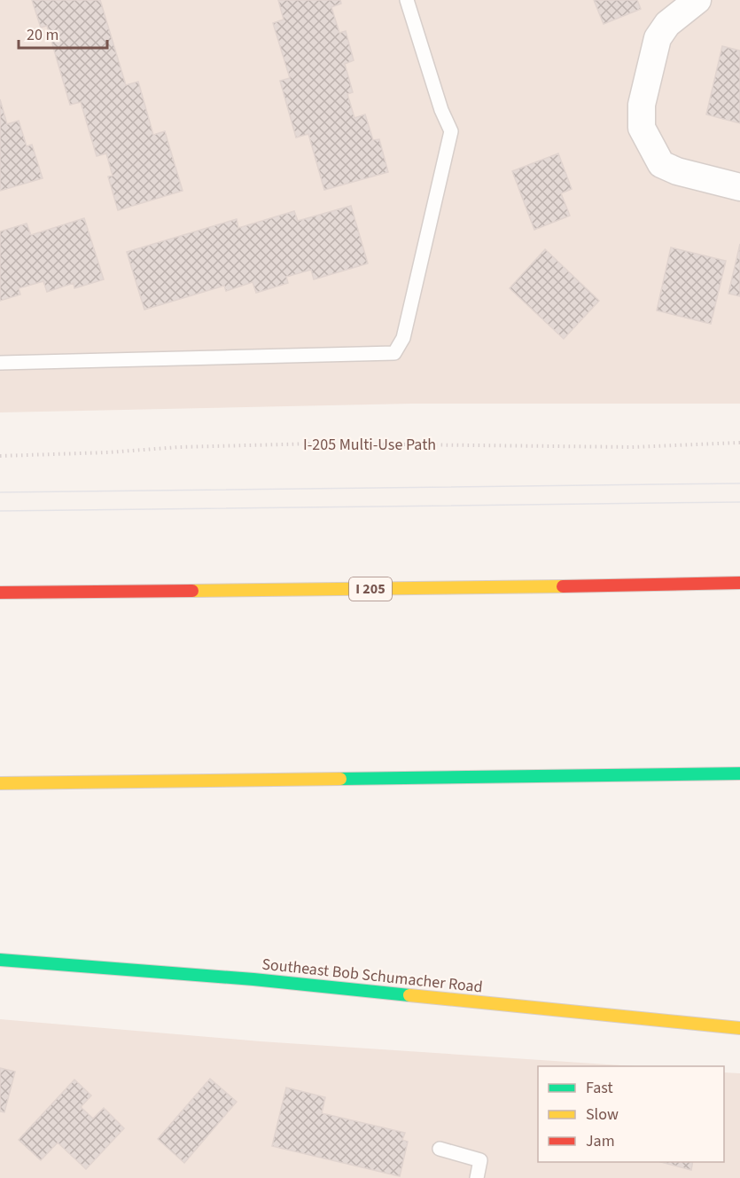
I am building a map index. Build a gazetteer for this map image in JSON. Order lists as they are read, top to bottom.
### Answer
{
  "streets": {
    "main road": ["I 205", "Southeast Bob Schumacher Road"],
    "path": ["I-205 Multi-Use Path"]
  },
  "legend": ["Fast", "Slow", "Jam"],
  "scale_bar": "20 m"
}
